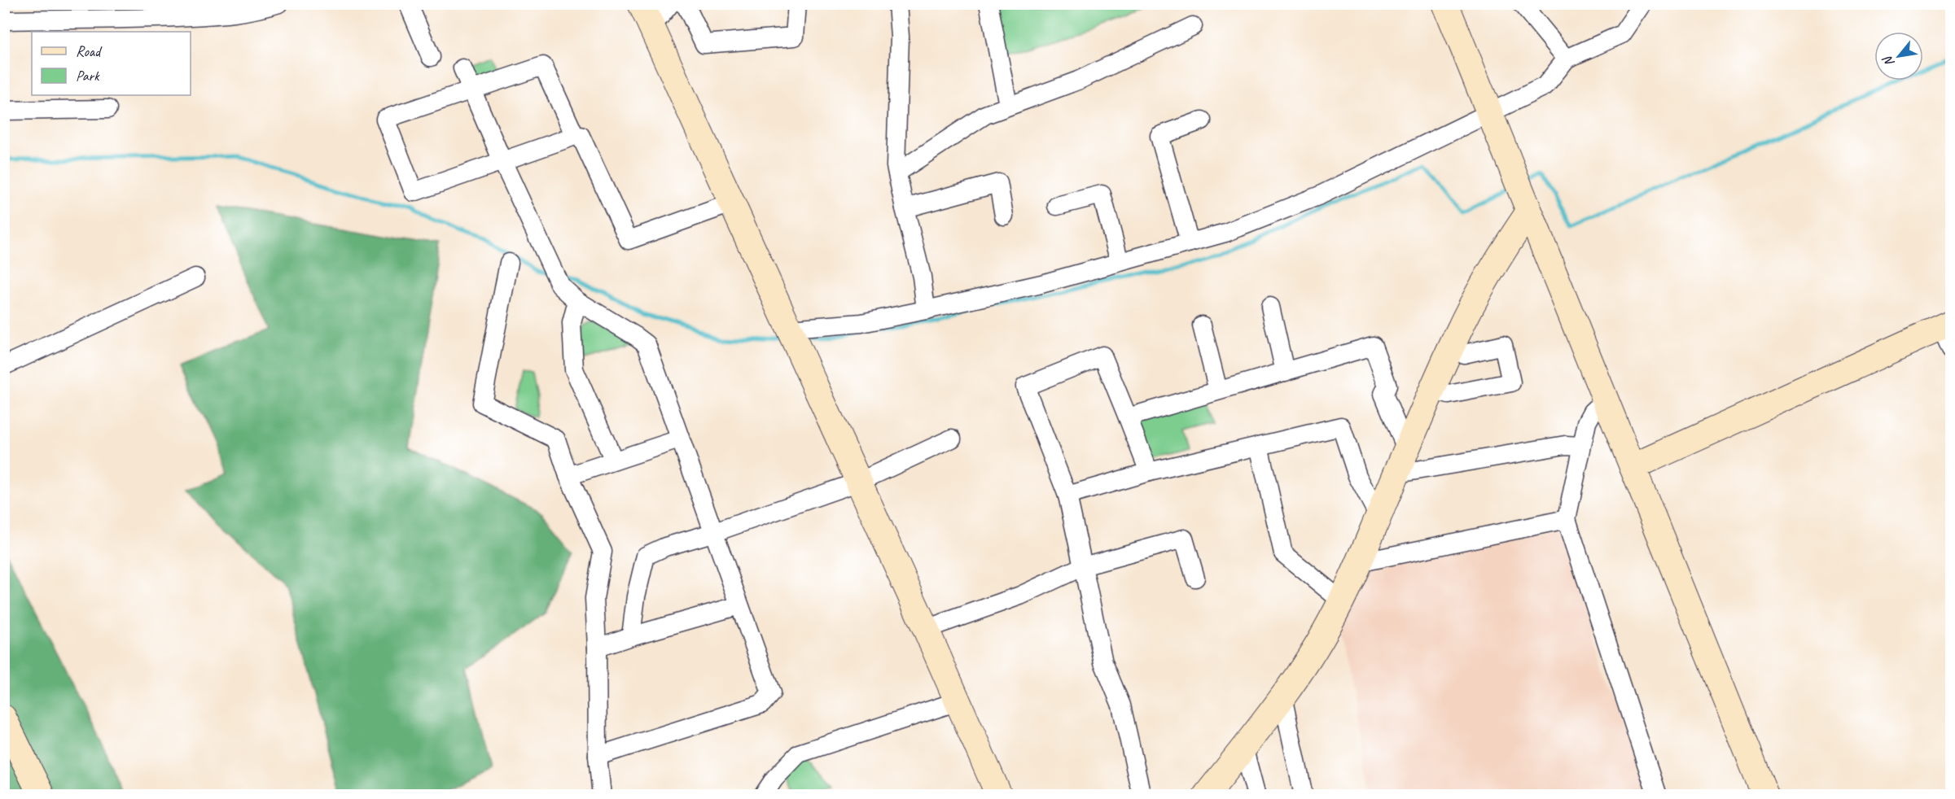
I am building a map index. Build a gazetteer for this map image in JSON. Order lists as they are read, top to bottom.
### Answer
{
  "legend": ["Road", "Park"],
  "north": "bottom left"
}
